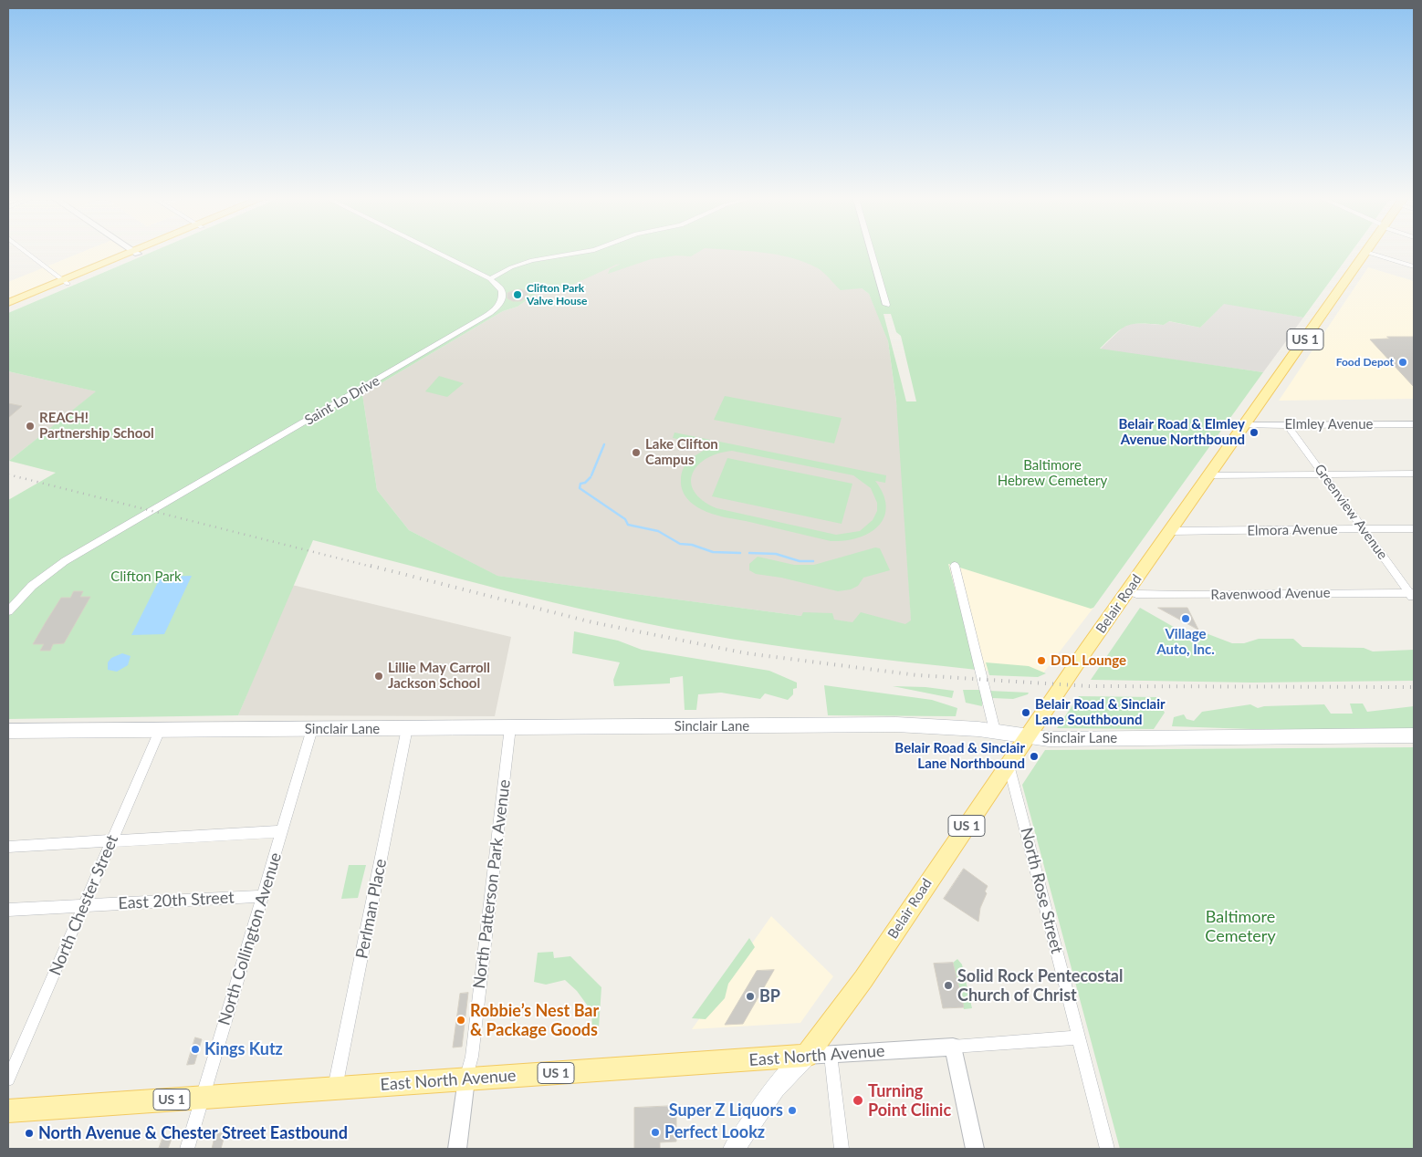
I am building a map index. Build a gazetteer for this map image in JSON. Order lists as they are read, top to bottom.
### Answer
{
  "streets": {
    "main road": [
      "US 1",
      "Belair Road",
      "Sinclair Lane",
      "East North Avenue"
    ],
    "street": [
      "Saint Lo Drive",
      "Elmley Avenue",
      "Greenview Avenue",
      "Elmora Avenue",
      "Ravenwood Avenue",
      "North Patterson Park Avenue",
      "North Rose Street",
      "East 20th Street",
      "North Chester Street",
      "Perlman Place",
      "North Collington Avenue"
    ]
  },
  "crossings": [
    ["Elmley Avenue", "Greenview Avenue"],
    ["Elmley Avenue", "Belair Road"],
    ["Greenview Avenue", "Elmora Avenue"],
    ["Greenview Avenue", "Ravenwood Avenue"],
    ["Elmora Avenue", "Belair Road"],
    ["Ravenwood Avenue", "Belair Road"],
    ["Belair Road", "Sinclair Lane"],
    ["Belair Road", "North Rose Street"],
    ["Belair Road", "East North Avenue"],
    ["Sinclair Lane", "North Patterson Park Avenue"],
    ["Sinclair Lane", "North Chester Street"],
    ["Sinclair Lane", "Perlman Place"],
    ["Sinclair Lane", "North Collington Avenue"],
    ["North Patterson Park Avenue", "East North Avenue"],
    ["North Rose Street", "East North Avenue"],
    ["East 20th Street", "North Chester Street"],
    ["East 20th Street", "North Collington Avenue"],
    ["Perlman Place", "East North Avenue"],
    ["North Collington Avenue", "East North Avenue"]
  ],
  "parks": ["Baltimore Hebrew Cemetery", "Clifton Park", "Baltimore Cemetery"],
  "places": [
    "Clifton Park Valve House",
    "Food Depot",
    "REACH! Partnership School",
    "Belair Road & Elmley Avenue Northbound",
    "Lake Clifton Campus",
    "Village Auto, Inc.",
    "DDL Lounge",
    "Lillie May Carroll Jackson School",
    "Belair Road & Sinclair Lane Southbound",
    "Belair Road & Sinclair Lane Northbound",
    "Solid Rock Pentecostal Church of Christ",
    "BP",
    "Robbie’s Nest Bar & Package Goods",
    "Kings Kutz",
    "Turning Point Clinic",
    "Super Z Liquors",
    "Perfect Lookz",
    "North Avenue & Chester Street Eastbound"
  ]
}
